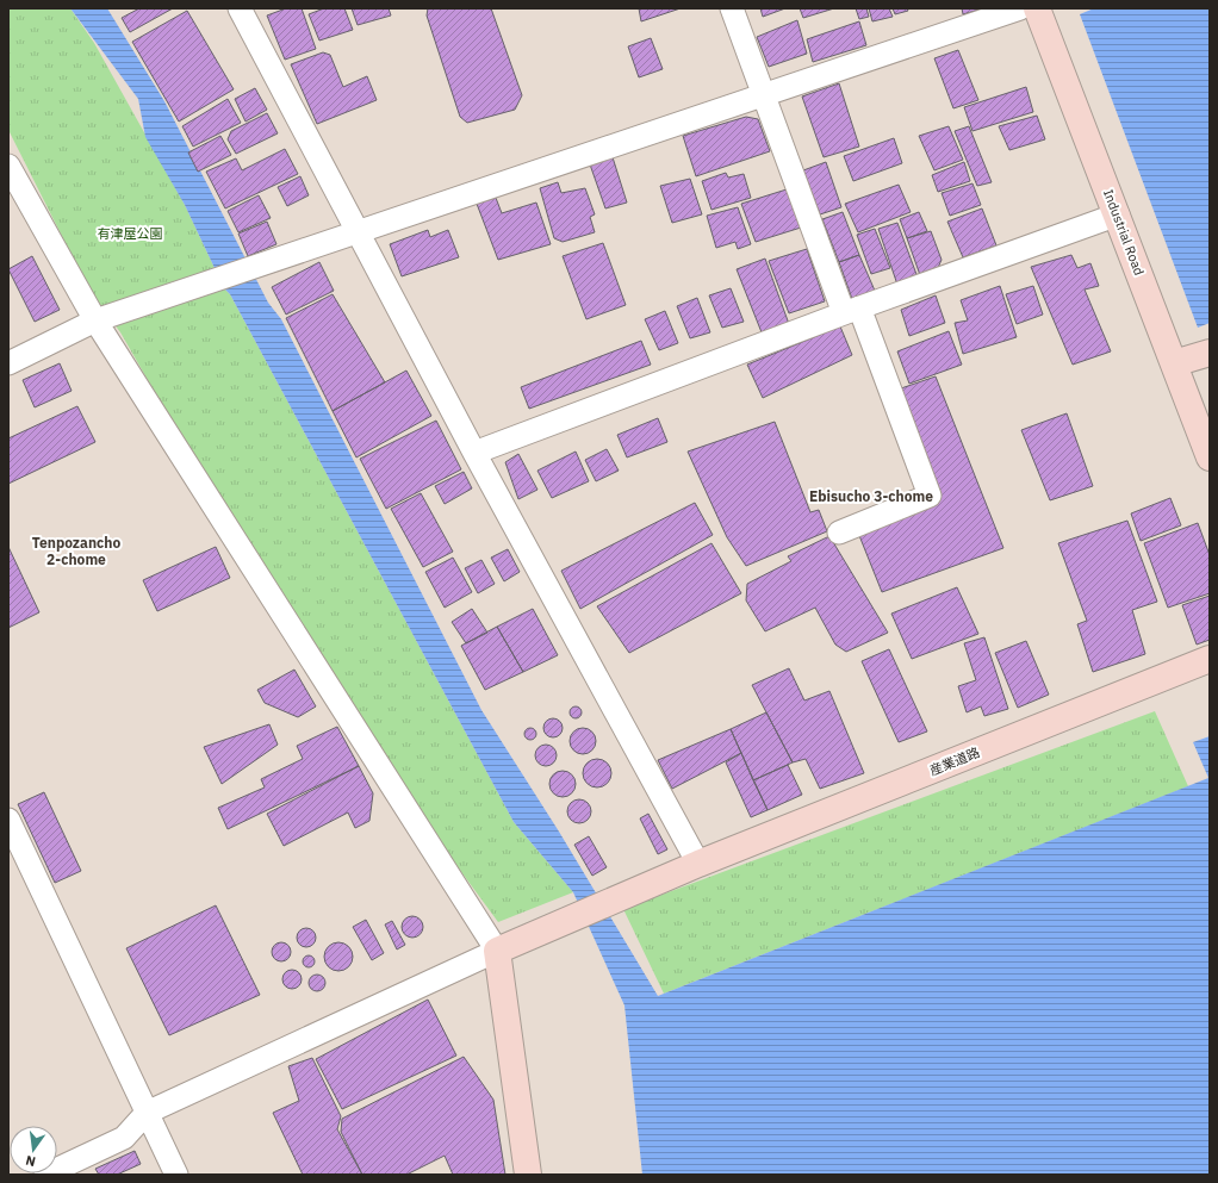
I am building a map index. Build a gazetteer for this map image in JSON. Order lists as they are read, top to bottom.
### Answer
{
  "streets": {
    "street": ["Industrial Road", "産業道路"]
  },
  "districts": ["Ebisucho 3-chome", "Tenpozancho 2-chome"],
  "parks": ["有津屋公園"],
  "north": "bottom"
}
